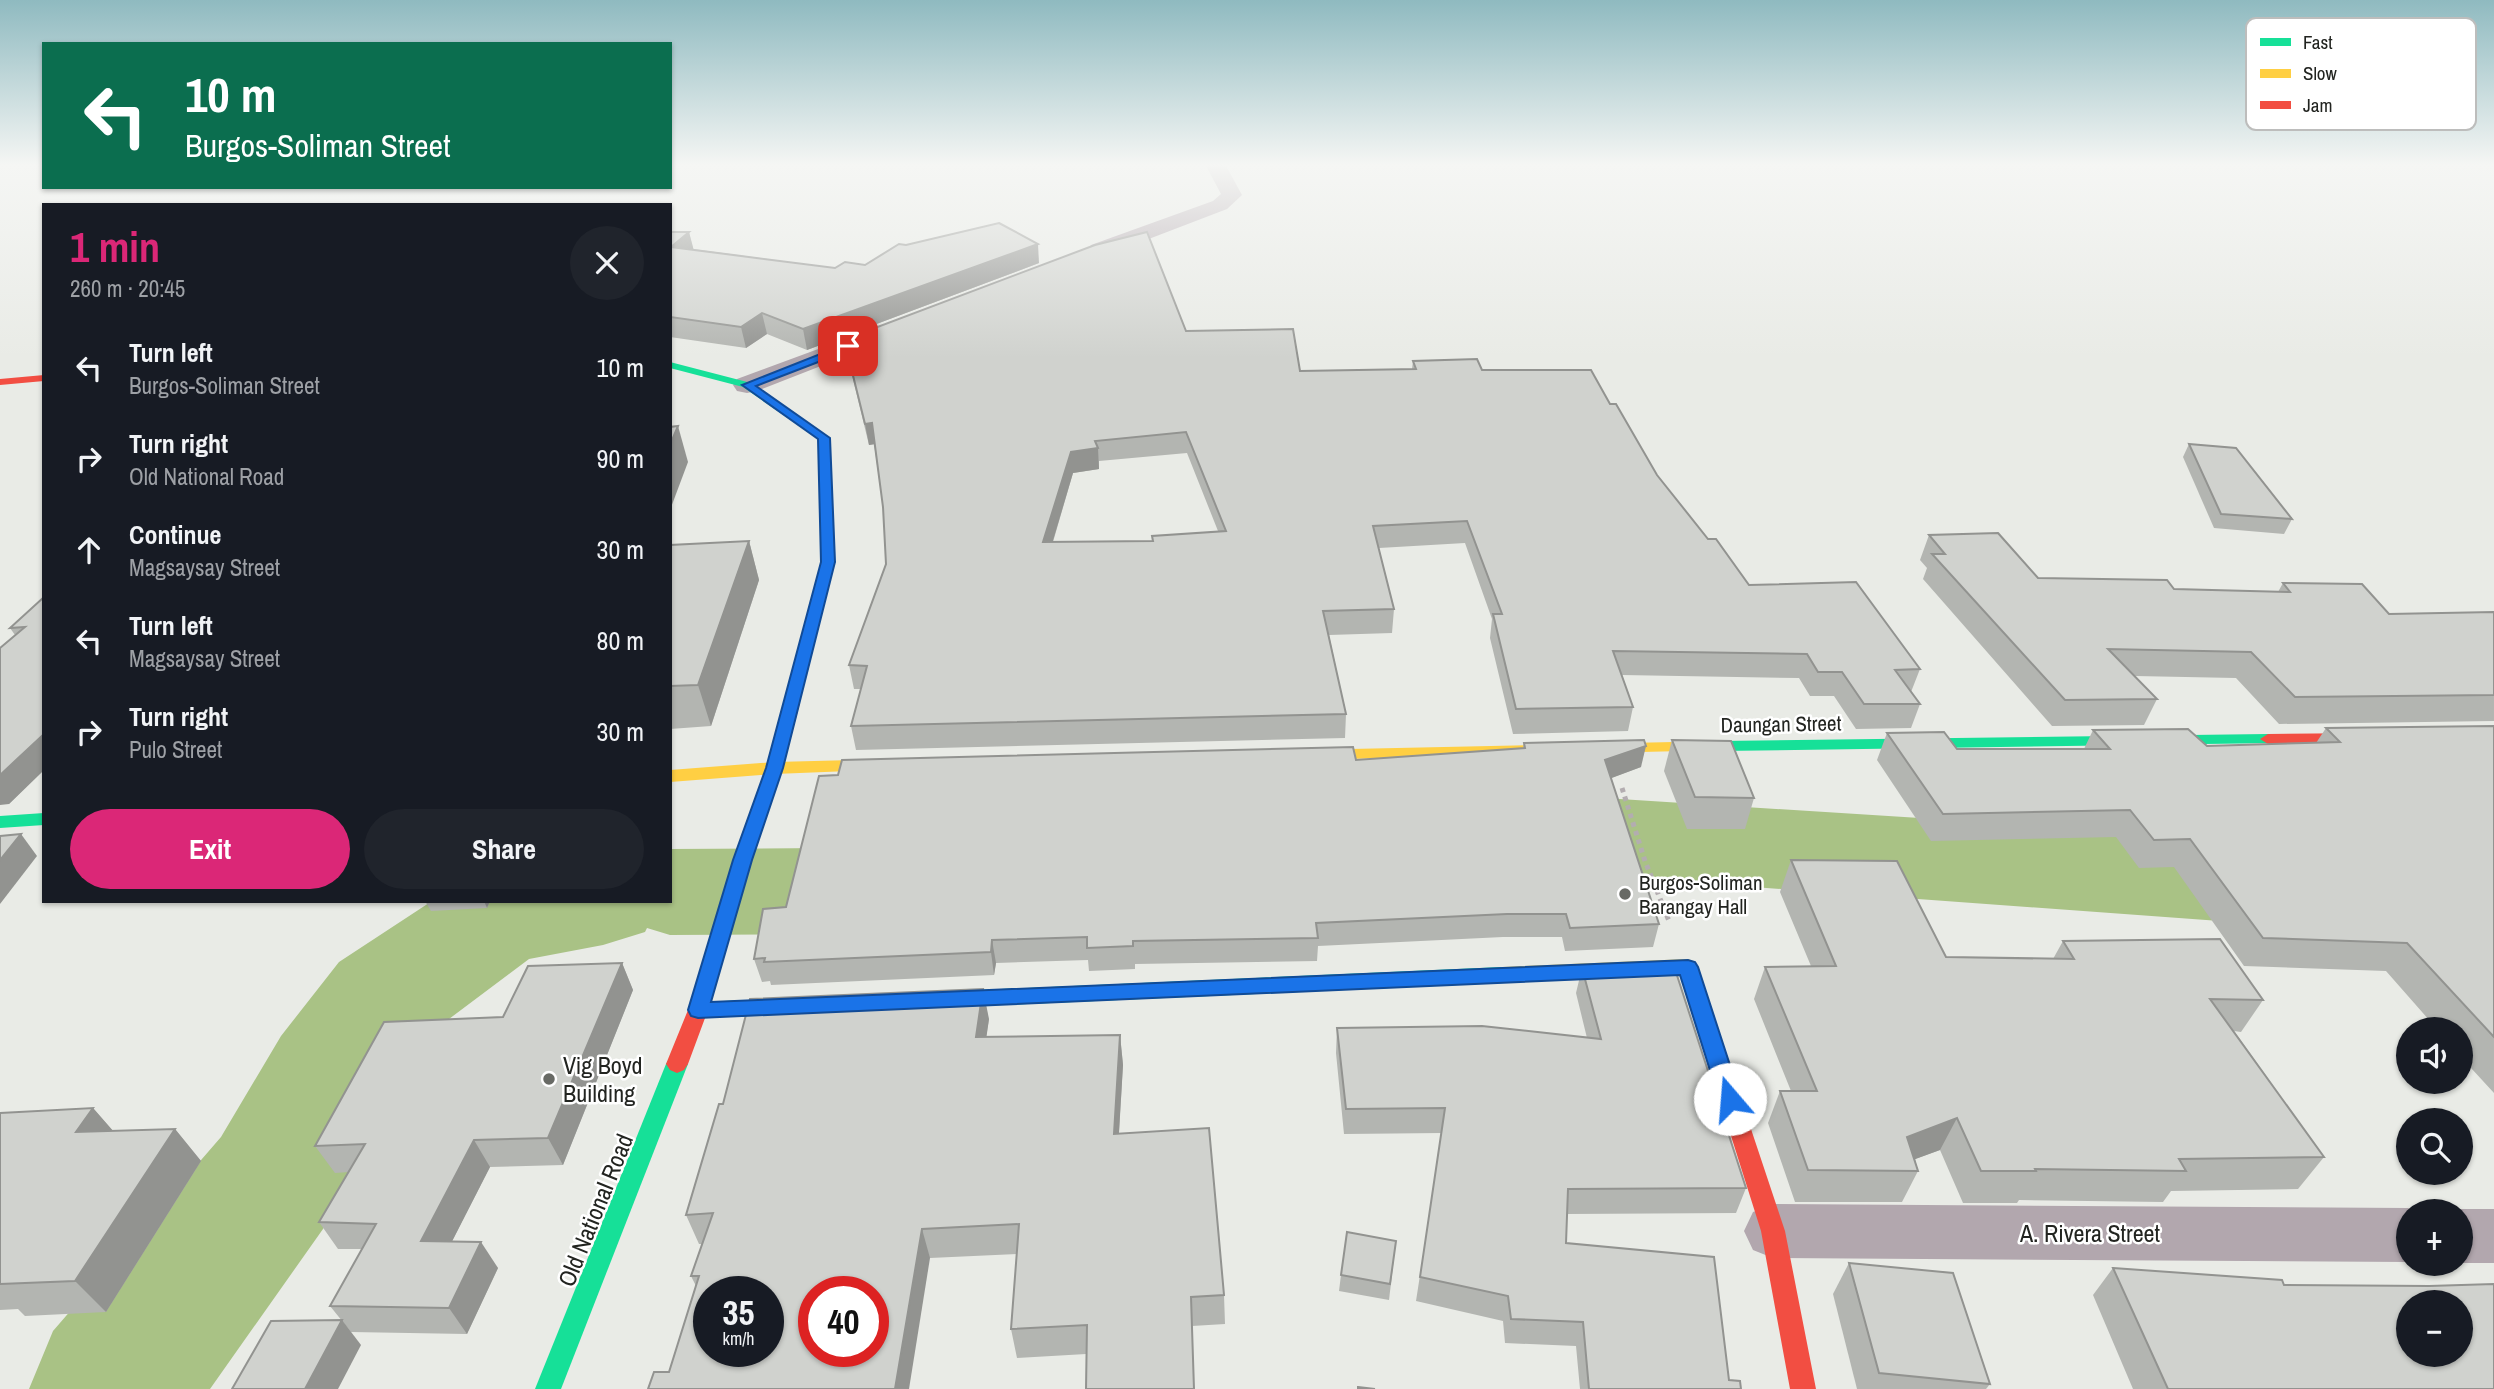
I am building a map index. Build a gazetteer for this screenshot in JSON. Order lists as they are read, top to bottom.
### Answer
{
  "streets": {
    "street": ["Daungan Street", "Old National Road", "A. Rivera Street"]
  },
  "places": ["Burgos-Soliman Barangay Hall", "Vig Boyd Building"],
  "legend": ["Fast", "Slow", "Jam"],
  "page": {
    "turn": ["10 m", "Burgos-Soliman Street"],
    "heading": ["1 min", "260 m · 20:45"],
    "list": [
      {
        "name": "Turn left",
        "note": "Burgos-Soliman Street",
        "value": "10 m"
      },
      {
        "name": "Turn right",
        "note": "Old National Road",
        "value": "90 m"
      },
      {
        "name": "Continue",
        "note": "Magsaysay Street",
        "value": "30 m"
      },
      {
        "name": "Turn left",
        "note": "Magsaysay Street",
        "value": "80 m"
      },
      {
        "name": "Turn right",
        "note": "Pulo Street",
        "value": "30 m"
      }
    ],
    "buttons": ["Exit", "Share"],
    "map_buttons": ["+", "−"],
    "speed": "35 km/h",
    "limit": "40"
  }
}
